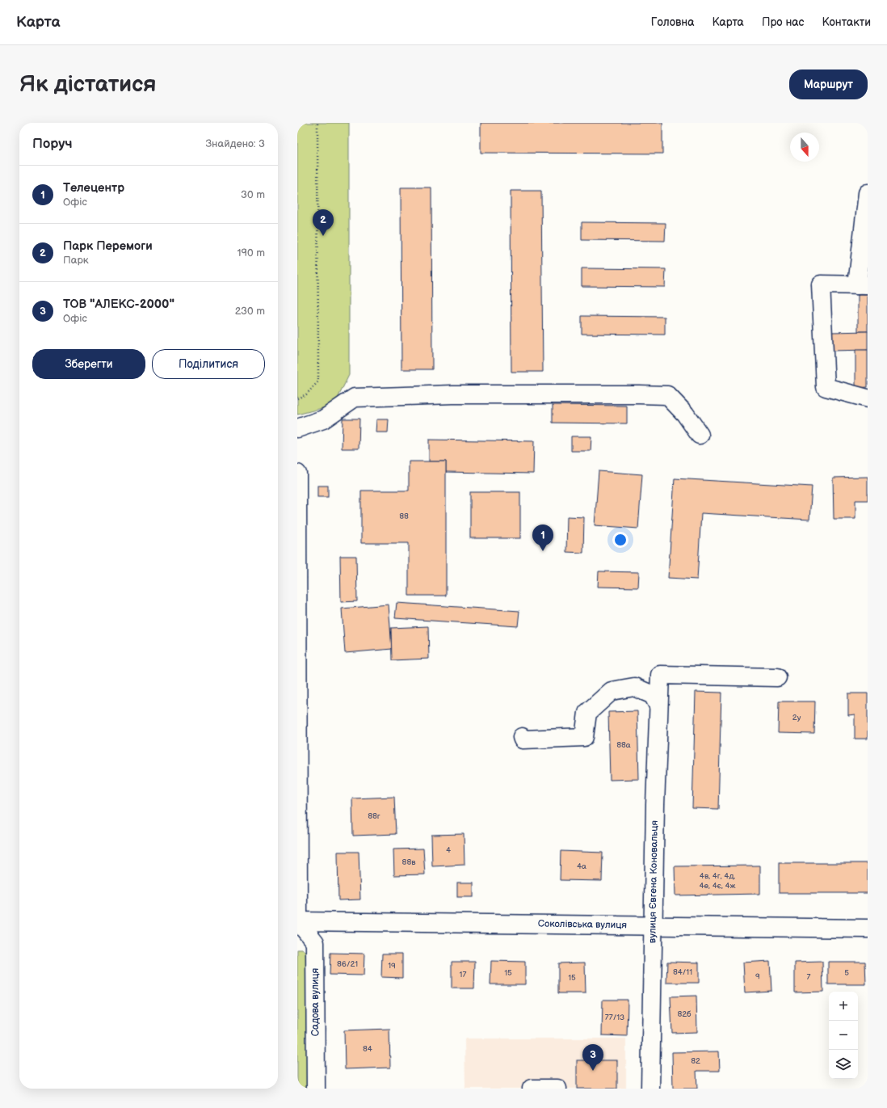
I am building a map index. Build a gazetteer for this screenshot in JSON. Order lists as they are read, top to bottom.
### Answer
{
  "streets": {
    "street": ["вулиця Євгена Коновальця", "Соколівська вулиця", "Садова вулиця"]
  },
  "crossings": [
    ["вулиця Євгена Коновальця", "Соколівська вулиця"],
    ["Соколівська вулиця", "Садова вулиця"]
  ],
  "house_numbers": [
    "88",
    "2у",
    "88а",
    "88г",
    "4",
    "88в",
    "4а",
    "4в, 4г, 4д, 4е, 4є, 4ж",
    "86/21",
    "19",
    "84/11",
    "15",
    "5",
    "17",
    "9",
    "7",
    "15",
    "82б",
    "77/13",
    "84",
    "82"
  ],
  "north": "bottom",
  "page": {
    "header": "Карта",
    "nav": [
      "Головна",
      "Карта",
      "Про нас",
      "Контакти"
    ],
    "buttons": [
      "Маршрут",
      ["Зберегти", "Поділитися"]
    ],
    "title": "Як дістатися",
    "heading": ["Поруч", "Знайдено: 3"],
    "list": [
      {
        "mark": "1",
        "name": "Телецентр",
        "note": "Офіс",
        "value": "30 m"
      },
      {
        "mark": "2",
        "name": "Парк Перемоги",
        "note": "Парк",
        "value": "190 m"
      },
      {
        "mark": "3",
        "name": "ТОВ \"АЛЕКС-2000\"",
        "note": "Офіс",
        "value": "230 m"
      }
    ],
    "pins": ["2", "1", "3"],
    "map_buttons": ["+", "−"]
  }
}
